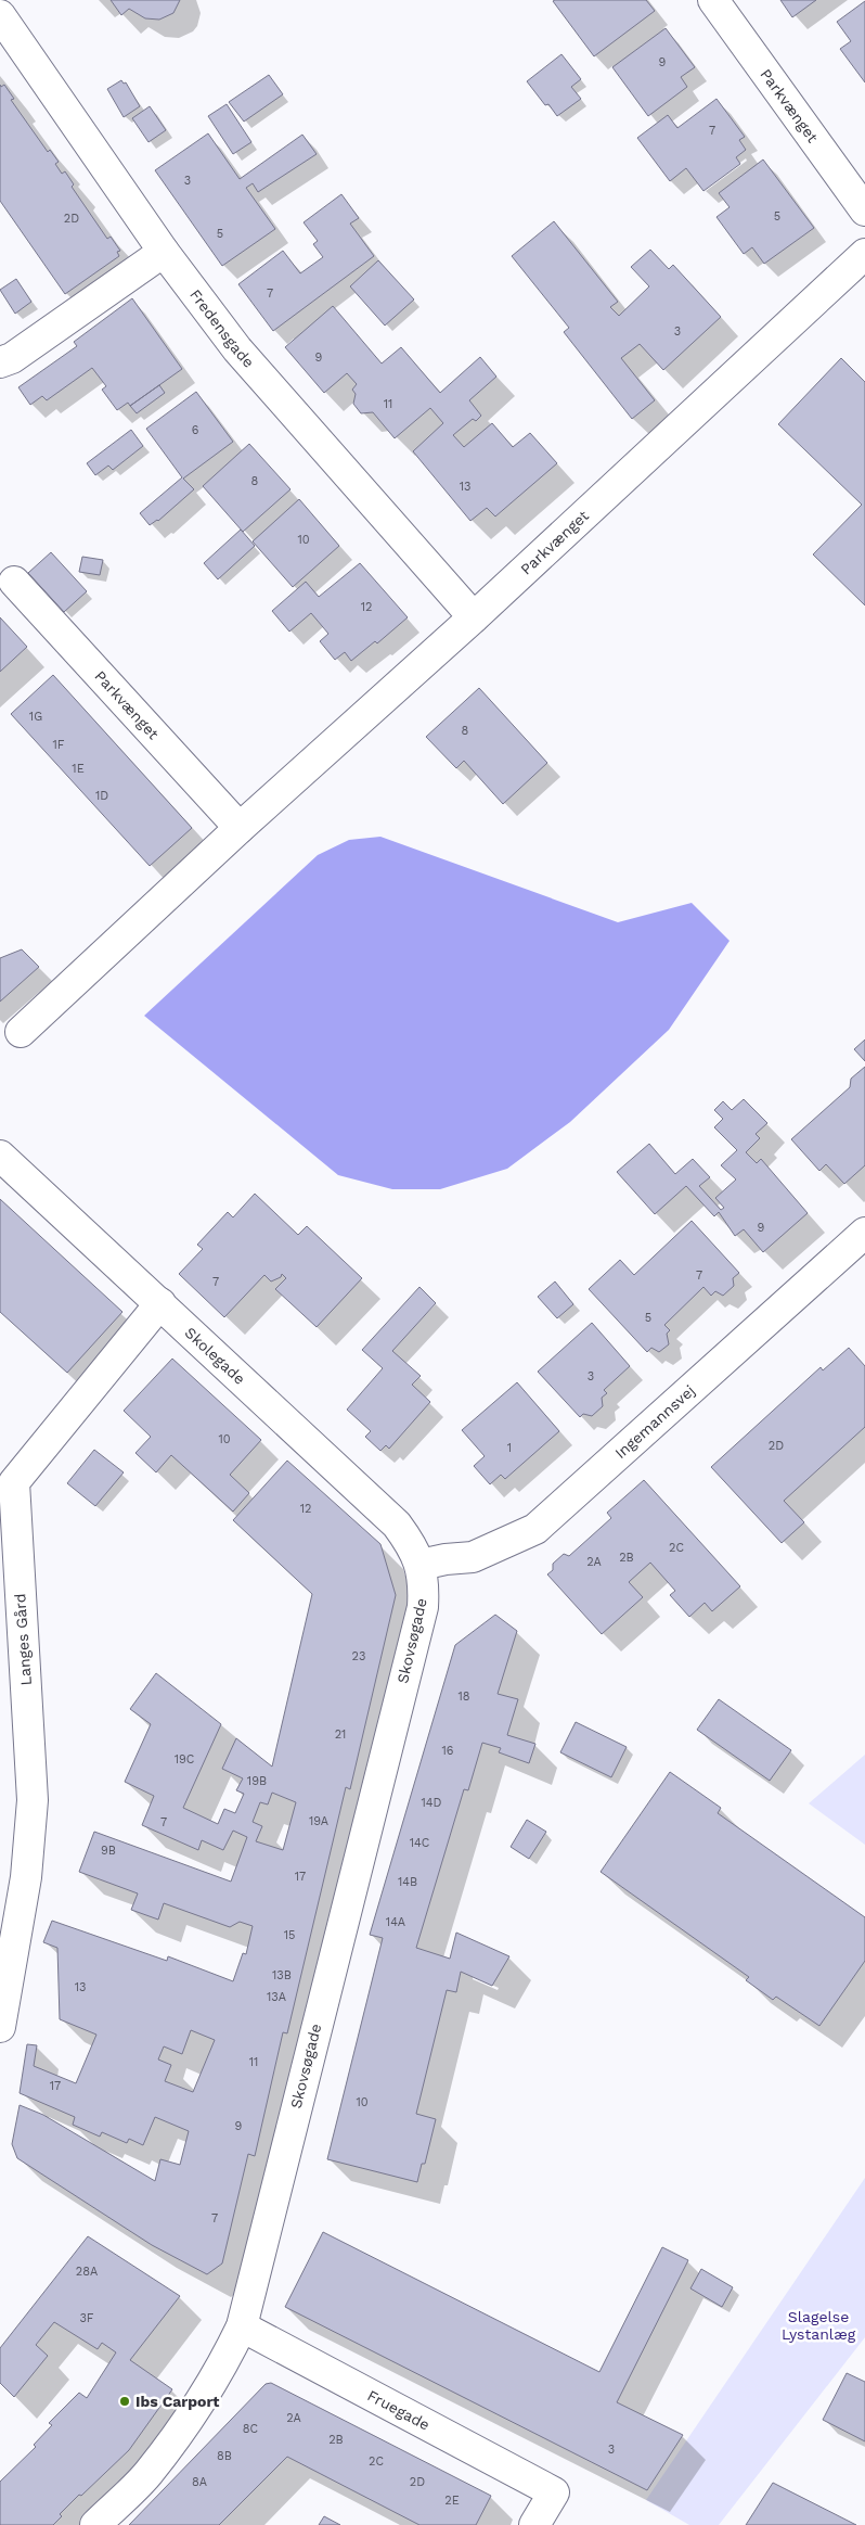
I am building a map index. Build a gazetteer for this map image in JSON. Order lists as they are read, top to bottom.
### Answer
{
  "streets": {
    "street": [
      "Parkvænget",
      "Fredensgade",
      "Skolegade",
      "Ingemannsvej",
      "Langes Gård",
      "Skovsøgade",
      "Fruegade"
    ]
  },
  "crossings": [
    ["Parkvænget", "Fredensgade"],
    ["Skolegade", "Ingemannsvej"],
    ["Skolegade", "Langes Gård"],
    ["Skolegade", "Skovsøgade"],
    ["Ingemannsvej", "Skovsøgade"],
    ["Skovsøgade", "Fruegade"]
  ],
  "parks": ["Slagelse Lystanlæg"],
  "places": ["Ibs Carport"],
  "house_numbers": [
    "9",
    "7",
    "3",
    "5",
    "2D",
    "5",
    "7",
    "3",
    "9",
    "11",
    "6",
    "8",
    "13",
    "10",
    "12",
    "1G",
    "8",
    "1F",
    "1E",
    "1D",
    "9",
    "7",
    "7",
    "5",
    "3",
    "10",
    "2D",
    "1",
    "12",
    "2C",
    "2B",
    "2A",
    "23",
    "18",
    "21",
    "16",
    "19C",
    "19B",
    "14D",
    "19A",
    "7",
    "14C",
    "9B",
    "17",
    "14B",
    "14A",
    "15",
    "13B",
    "13",
    "13A",
    "11",
    "17",
    "10",
    "9",
    "7",
    "28A",
    "3F",
    "2A",
    "8C",
    "2B",
    "3",
    "8B",
    "2C",
    "8A",
    "2D",
    "2E"
  ]
}
